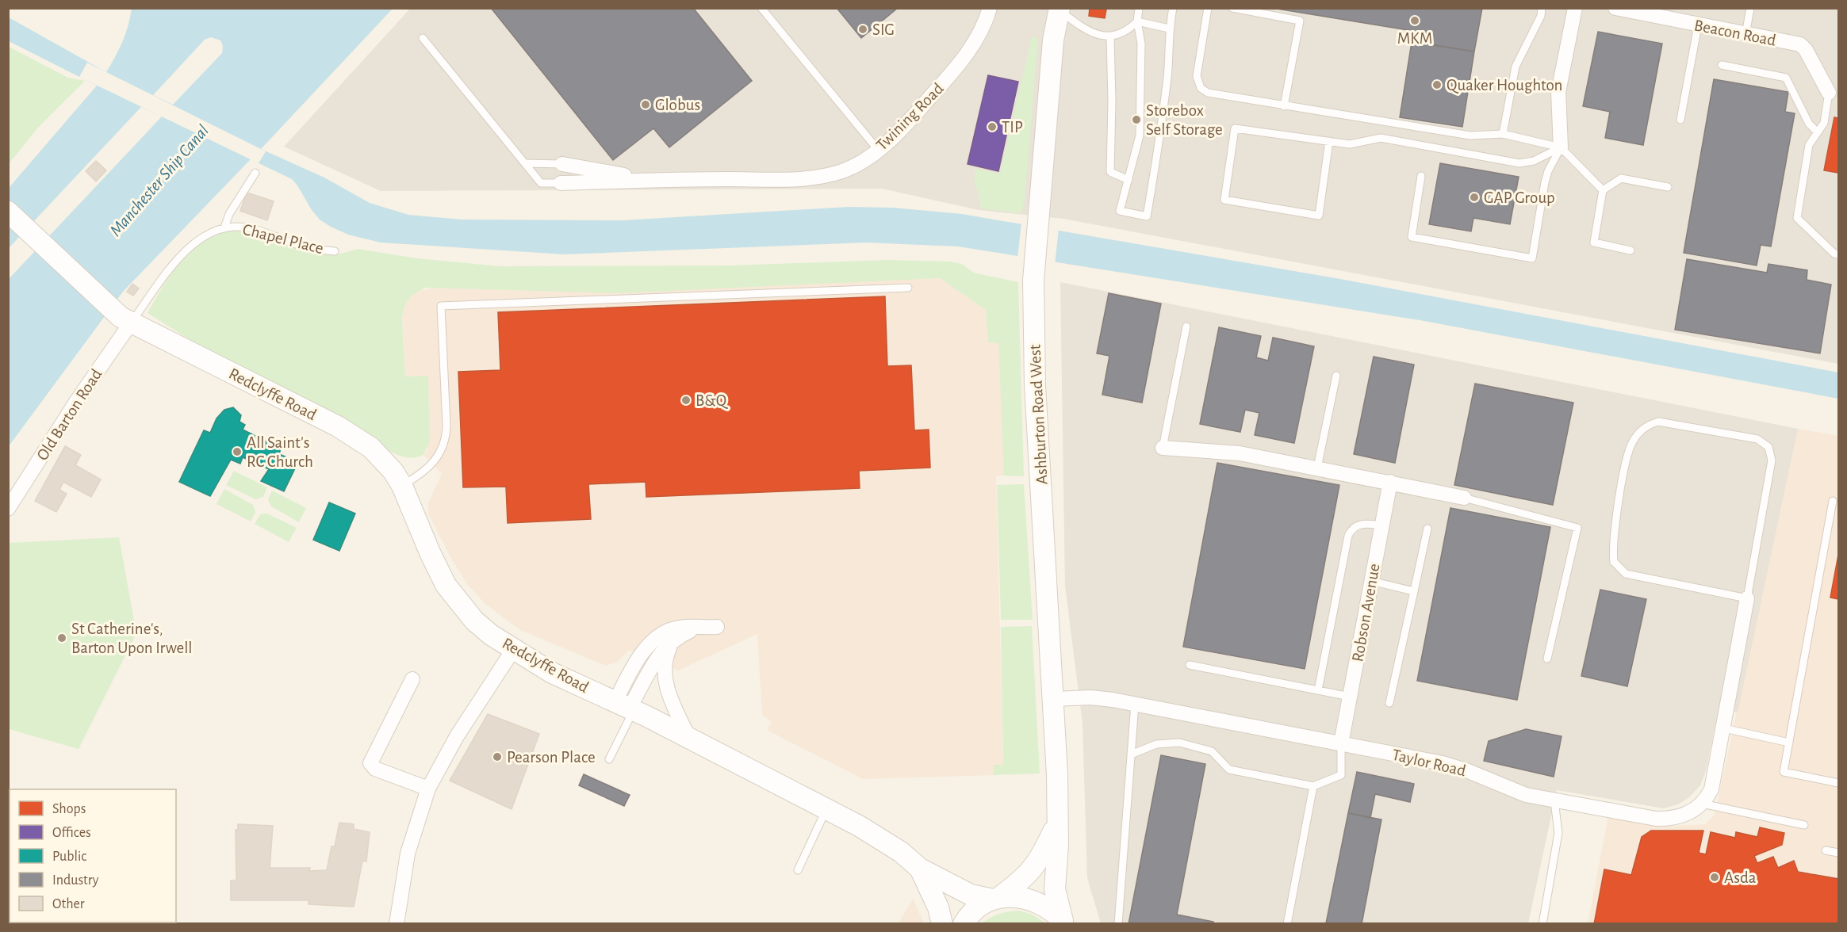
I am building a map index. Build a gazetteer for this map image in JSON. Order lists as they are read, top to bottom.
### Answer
{
  "streets": {
    "main road": ["Redclyffe Road", "Ashburton Road West"],
    "street": [
      "Beacon Road",
      "Twining Road",
      "Old Barton Road",
      "Robson Avenue",
      "Taylor Road"
    ],
    "lane": ["Chapel Place"]
  },
  "crossings": [
    ["Chapel Place", "Redclyffe Road"],
    ["Chapel Place", "Old Barton Road"],
    ["Redclyffe Road", "Old Barton Road"],
    ["Redclyffe Road", "Ashburton Road West"],
    ["Ashburton Road West", "Taylor Road"],
    ["Robson Avenue", "Taylor Road"]
  ],
  "water": ["Manchester Ship Canal"],
  "places": [
    "MKM",
    "SIG",
    "Quaker Houghton",
    "Globus",
    "Storebox Self Storage",
    "TIP",
    "GAP Group",
    "B&Q",
    "All Saint's RC Church",
    "St Catherine's, Barton Upon Irwell",
    "Pearson Place",
    "Asda"
  ],
  "legend": [
    "Shops",
    "Offices",
    "Public",
    "Industry",
    "Other"
  ]
}
